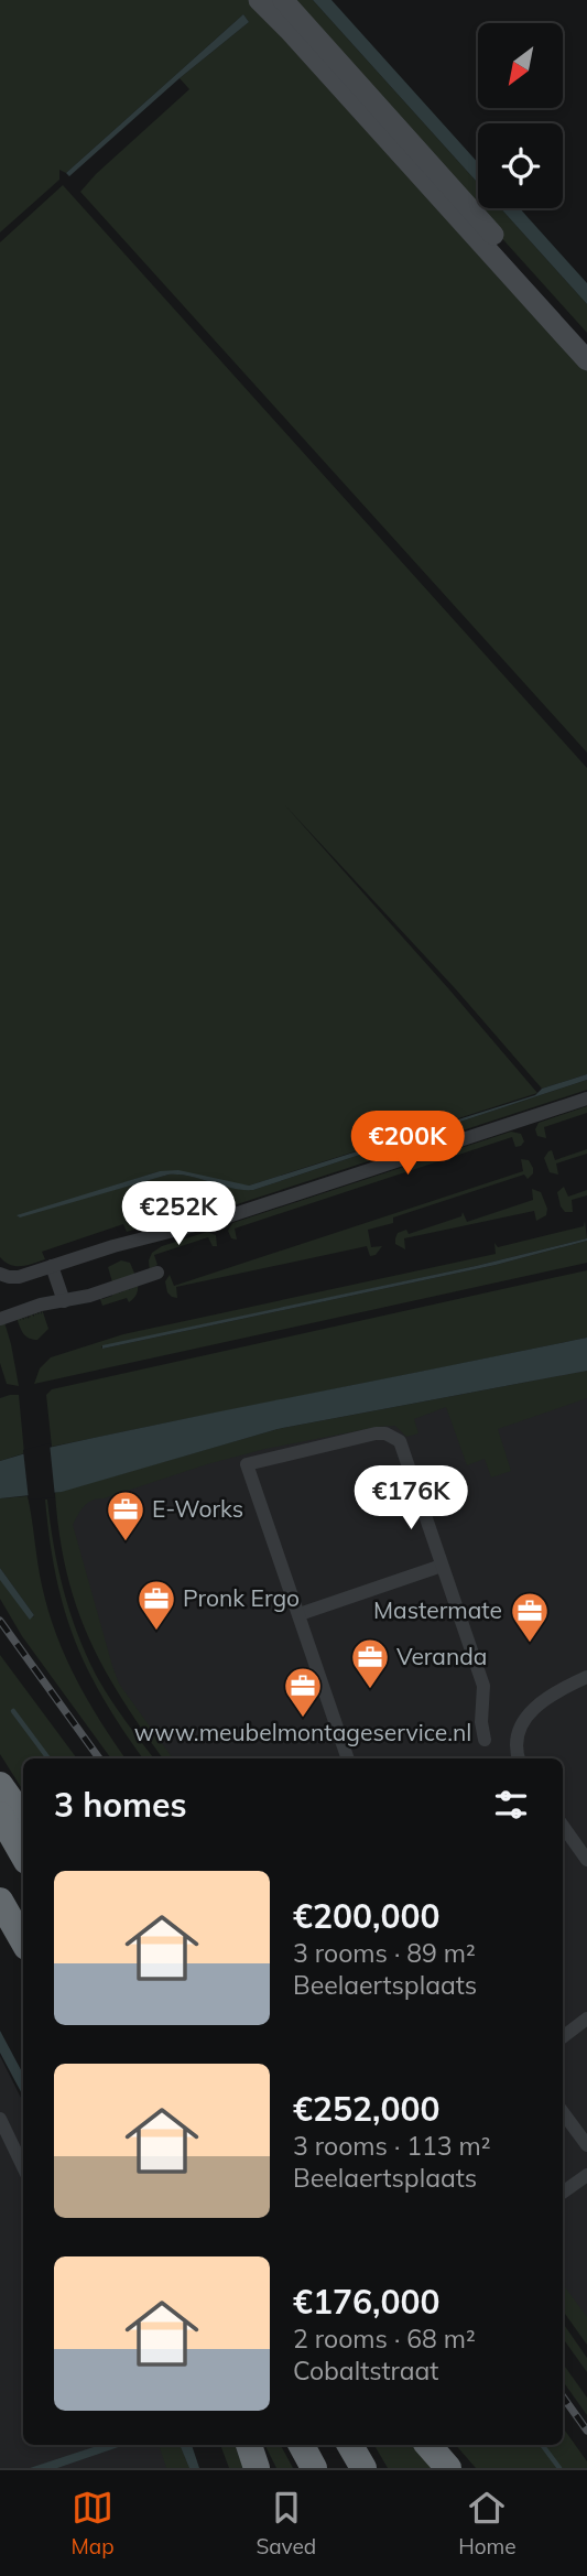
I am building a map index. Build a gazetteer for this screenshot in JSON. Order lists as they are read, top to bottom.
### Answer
{
  "places": {
    "office": [
      "E-Works",
      "Pronk Ergo",
      "Mastermate",
      "Veranda",
      "www.meubelmontageservice.nl"
    ]
  },
  "north": "bottom left",
  "page": {
    "price": ["€200K", "€252K", "€176K"],
    "heading": "3 homes",
    "list": [
      {
        "name": "€200,000",
        "note": "3 rooms · 89 m² · Beelaertsplaats"
      },
      {
        "name": "€252,000",
        "note": "3 rooms · 113 m² · Beelaertsplaats"
      },
      {
        "name": "€176,000",
        "note": "2 rooms · 68 m² · Cobaltstraat"
      }
    ],
    "tabs": ["Map", "Saved", "Home"]
  }
}
